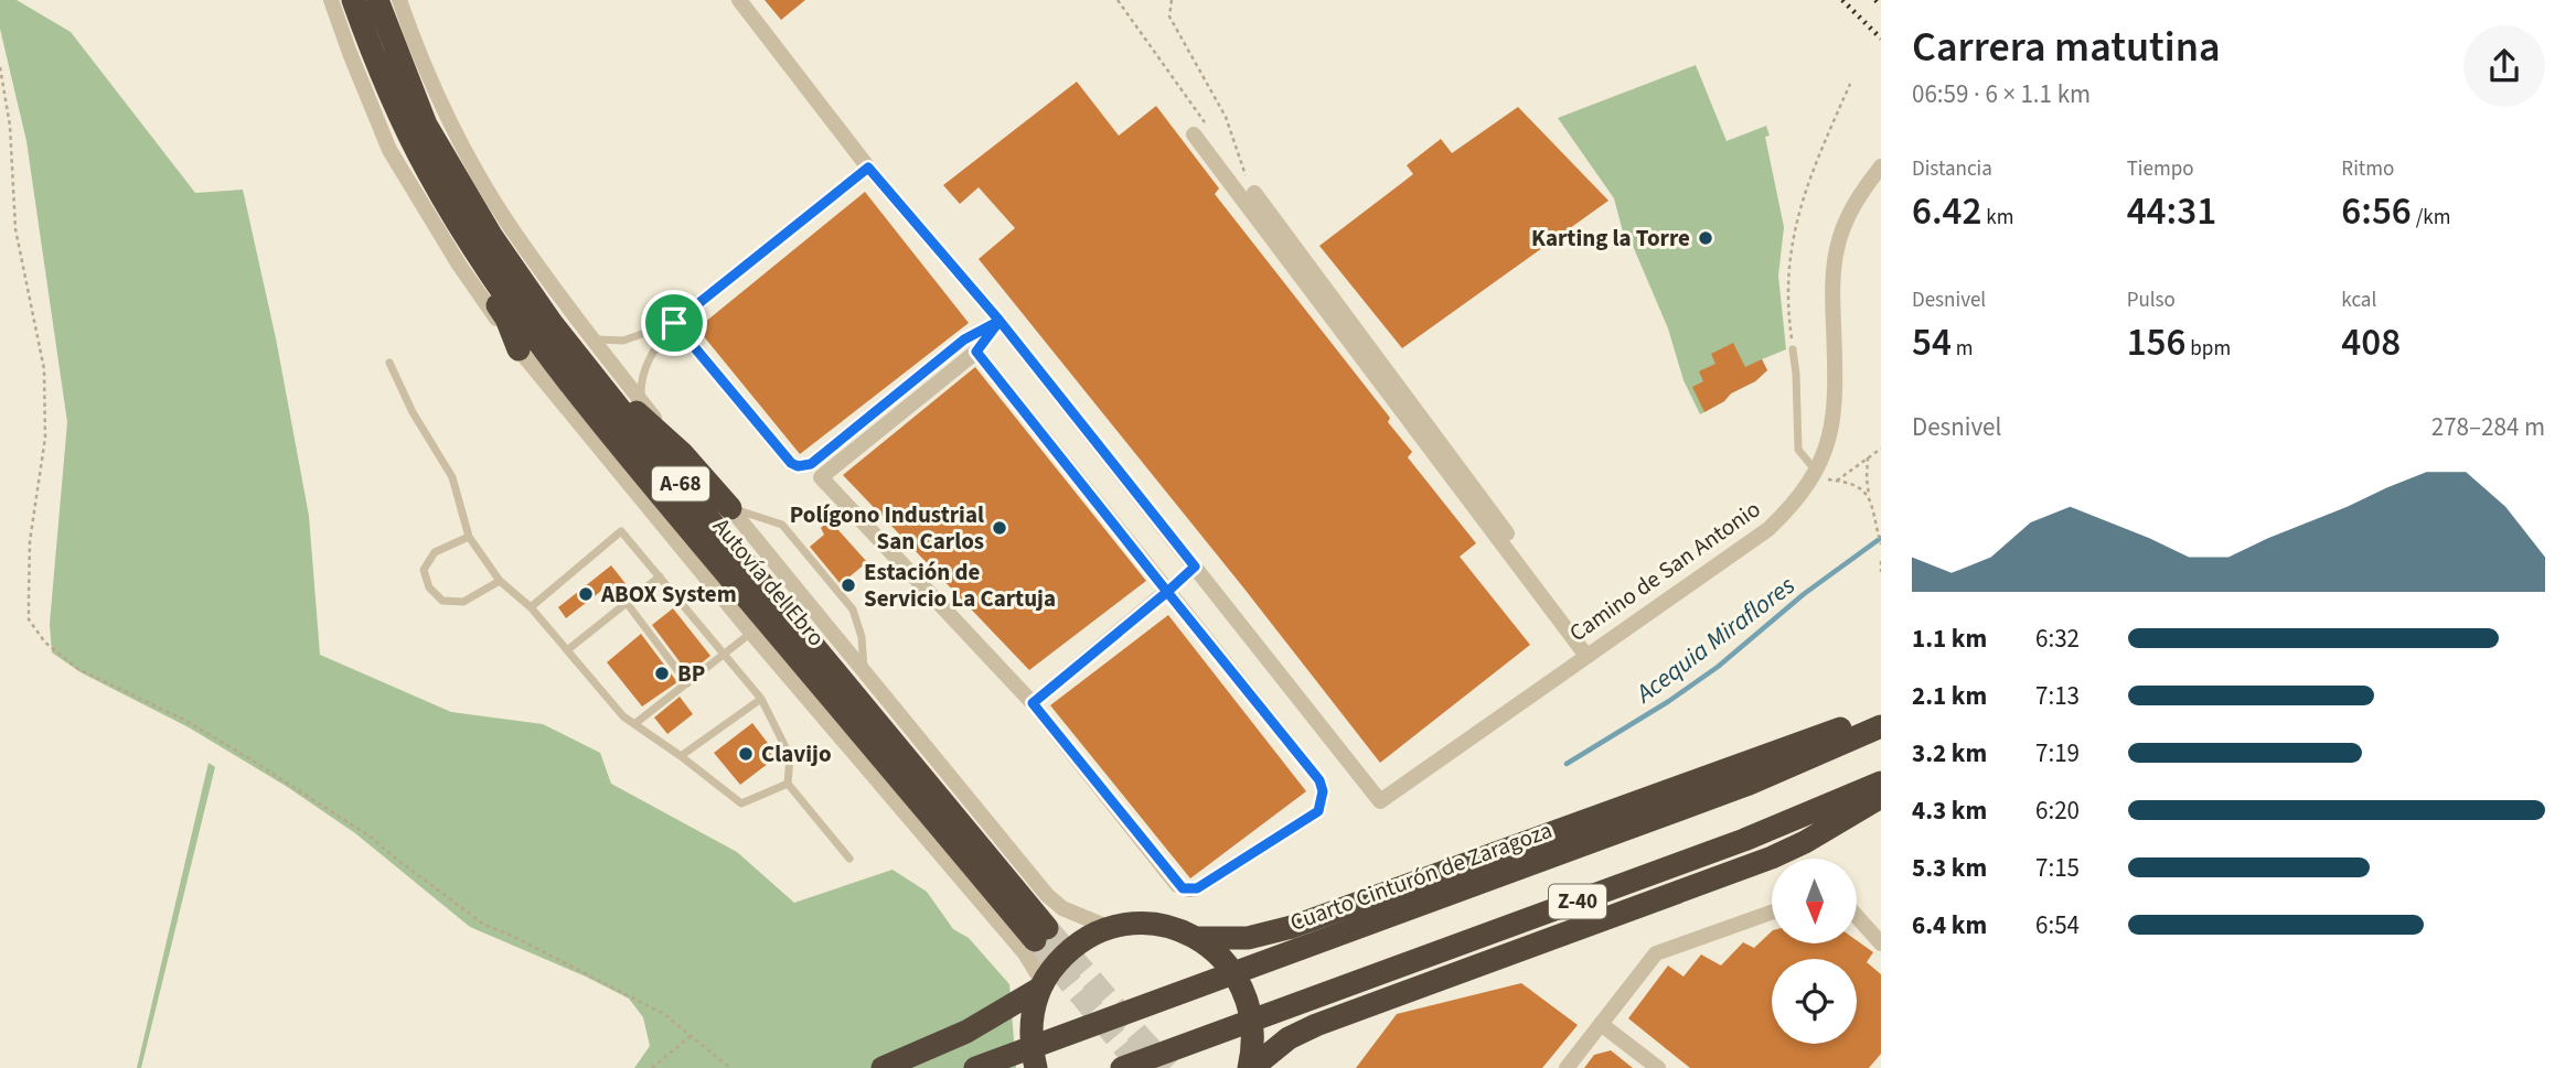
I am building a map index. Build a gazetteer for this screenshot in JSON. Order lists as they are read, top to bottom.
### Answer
{
  "streets": {
    "highway": [
      "A-68",
      "Autovía del Ebro",
      "Cuarto Cinturón de Zaragoza",
      "Z-40"
    ],
    "street": ["Camino de San Antonio"]
  },
  "water": ["Acequia Miraflores"],
  "places": [
    "Karting la Torre",
    "Polígono Industrial San Carlos",
    "Estación de Servicio La Cartuja",
    "ABOX System",
    "BP",
    "Clavijo"
  ],
  "north": "bottom",
  "page": {
    "heading": ["Carrera matutina", "06:59 · 6 × 1.1 km"],
    "stats": [
      ["Distancia", "6.42 km"],
      ["Tiempo", "44:31"],
      ["Ritmo", "6:56 /km"],
      ["Desnivel", "54 m"],
      ["Pulso", "156 bpm"],
      ["kcal", "408"]
    ],
    "chart": ["Desnivel", "278–284 m"],
    "list": [
      {
        "name": "1.1 km",
        "note": "6:32"
      },
      {
        "name": "2.1 km",
        "note": "7:13"
      },
      {
        "name": "3.2 km",
        "note": "7:19"
      },
      {
        "name": "4.3 km",
        "note": "6:20"
      },
      {
        "name": "5.3 km",
        "note": "7:15"
      },
      {
        "name": "6.4 km",
        "note": "6:54"
      }
    ]
  }
}
